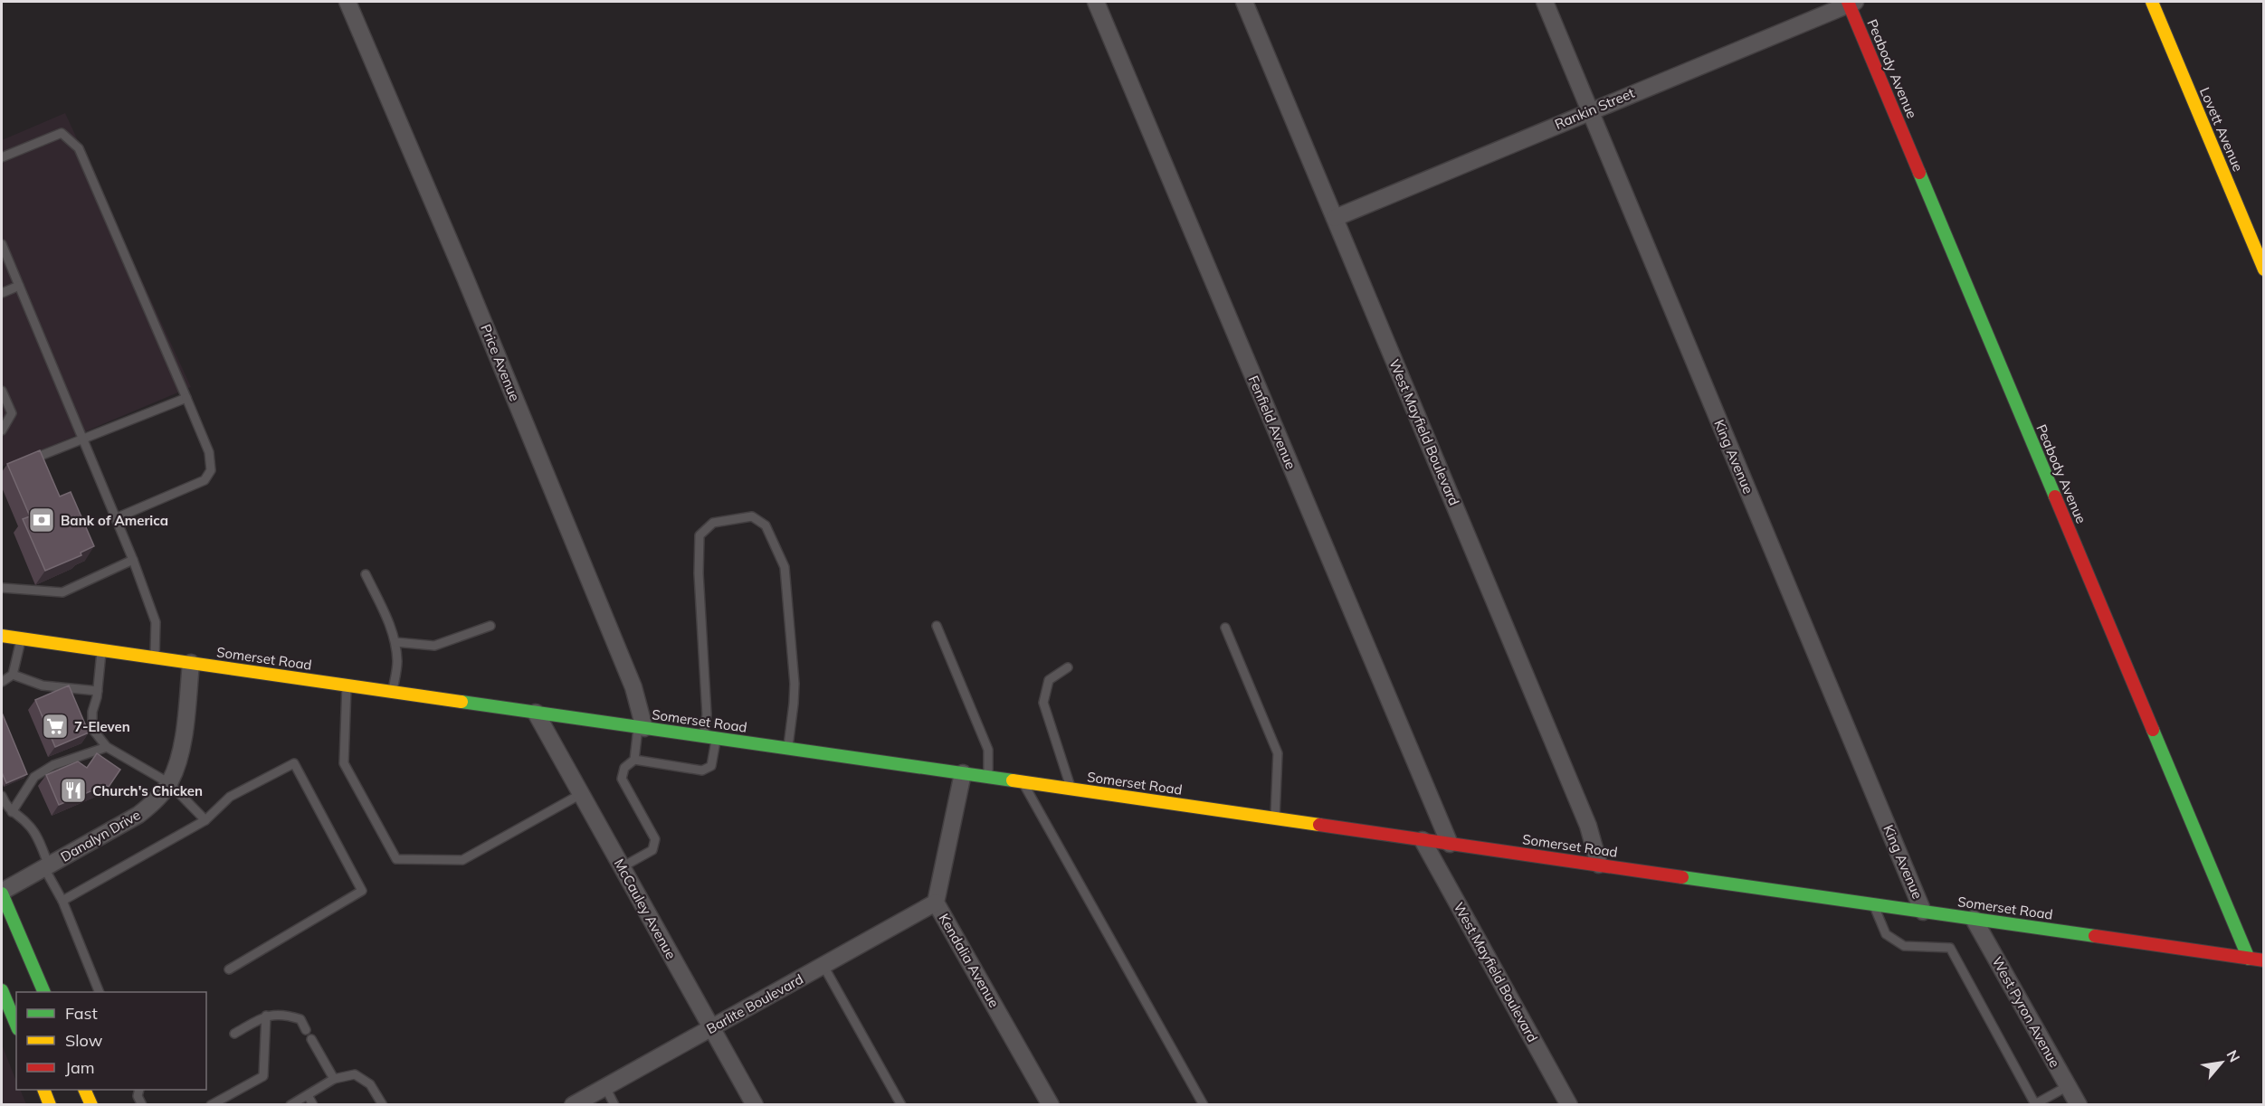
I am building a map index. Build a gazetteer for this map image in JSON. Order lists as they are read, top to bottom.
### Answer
{
  "streets": {
    "main road": ["Peabody Avenue", "Lovett Avenue", "Somerset Road"],
    "street": [
      "Rankin Street",
      "Price Avenue",
      "Fenfield Avenue",
      "West Mayfield Boulevard",
      "King Avenue",
      "Danalyn Drive",
      "McCauley Avenue",
      "Kendalia Avenue",
      "Barlite Boulevard",
      "West Pyron Avenue"
    ]
  },
  "crossings": [
    ["Peabody Avenue", "Rankin Street"],
    ["Peabody Avenue", "Somerset Road"],
    ["Rankin Street", "West Mayfield Boulevard"],
    ["Rankin Street", "King Avenue"],
    ["Price Avenue", "Somerset Road"],
    ["Fenfield Avenue", "Somerset Road"],
    ["West Mayfield Boulevard", "Somerset Road"],
    ["King Avenue", "Somerset Road"],
    ["Somerset Road", "Danalyn Drive"],
    ["Somerset Road", "McCauley Avenue"],
    ["Somerset Road", "Kendalia Avenue"],
    ["Somerset Road", "West Pyron Avenue"],
    ["McCauley Avenue", "Barlite Boulevard"],
    ["Kendalia Avenue", "Barlite Boulevard"]
  ],
  "places": {
    "bank": ["Bank of America"],
    "supermarket": ["7-Eleven"],
    "restaurant": ["Church's Chicken"]
  },
  "legend": ["Fast", "Slow", "Jam"],
  "north": "top right"
}
